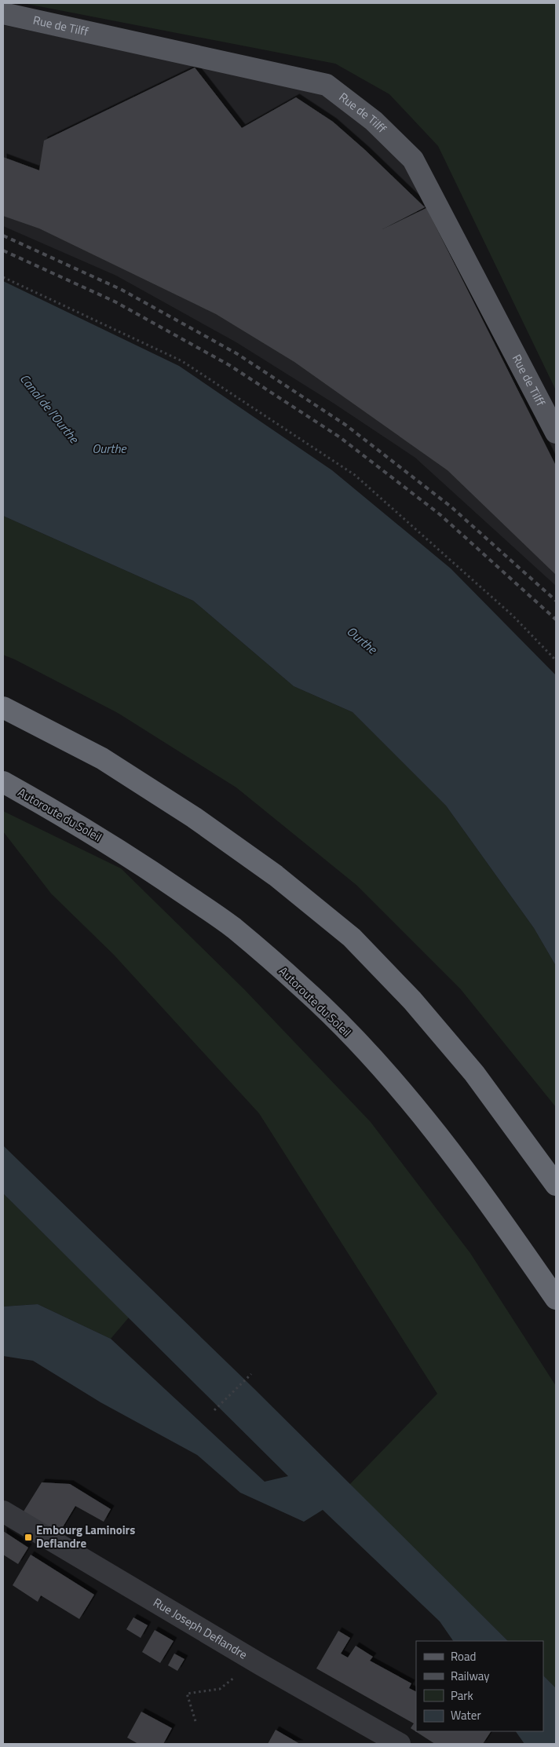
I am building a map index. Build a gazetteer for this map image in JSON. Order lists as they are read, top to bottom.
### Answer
{
  "streets": {
    "highway": ["Autoroute du Soleil"],
    "main road": ["Rue de Tilff"],
    "street": ["Rue Joseph Deflandre"]
  },
  "water": ["Canal de l'Ourthe", "Ourthe"],
  "places": {
    "transit": ["Embourg Laminoirs Deflandre"]
  },
  "legend": [
    "Road",
    "Railway",
    "Park",
    "Water"
  ]
}
